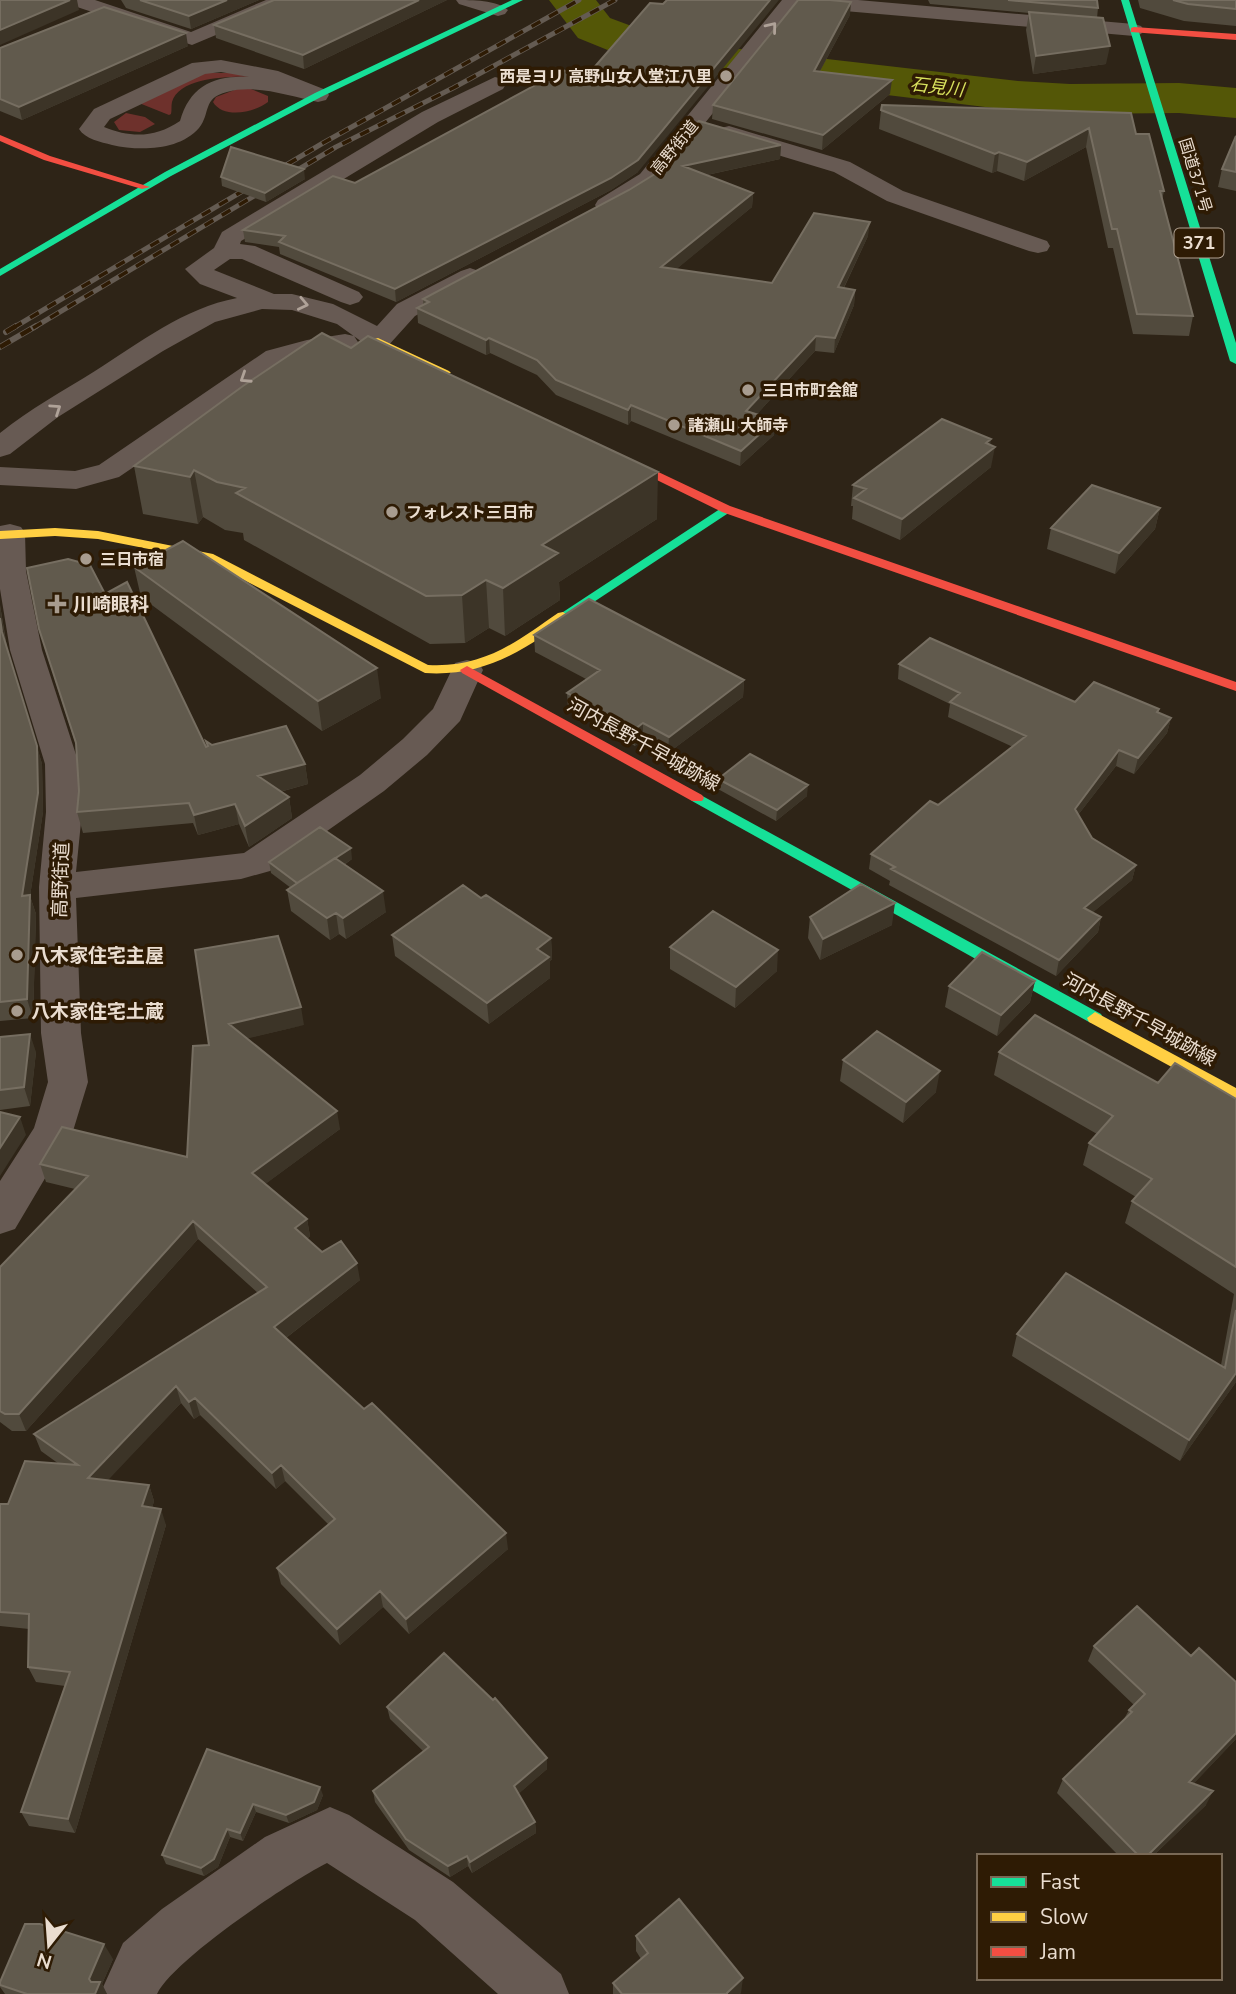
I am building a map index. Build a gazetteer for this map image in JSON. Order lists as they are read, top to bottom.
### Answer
{
  "streets": {
    "main road": ["国道371号", "371", "河内長野千早城跡線"],
    "street": ["高野街道"]
  },
  "crossings": [
    ["高野街道", "河内長野千早城跡線"]
  ],
  "water": ["石見川"],
  "places": {
    "other": [
      "西是ヨリ 高野山女人堂江八里",
      "三日市町会館",
      "諸瀬山 大師寺",
      "フォレスト三日市",
      "三日市宿",
      "八木家住宅主屋",
      "八木家住宅土蔵"
    ],
    "health": ["川崎眼科"]
  },
  "legend": ["Fast", "Slow", "Jam"],
  "north": "bottom"
}
